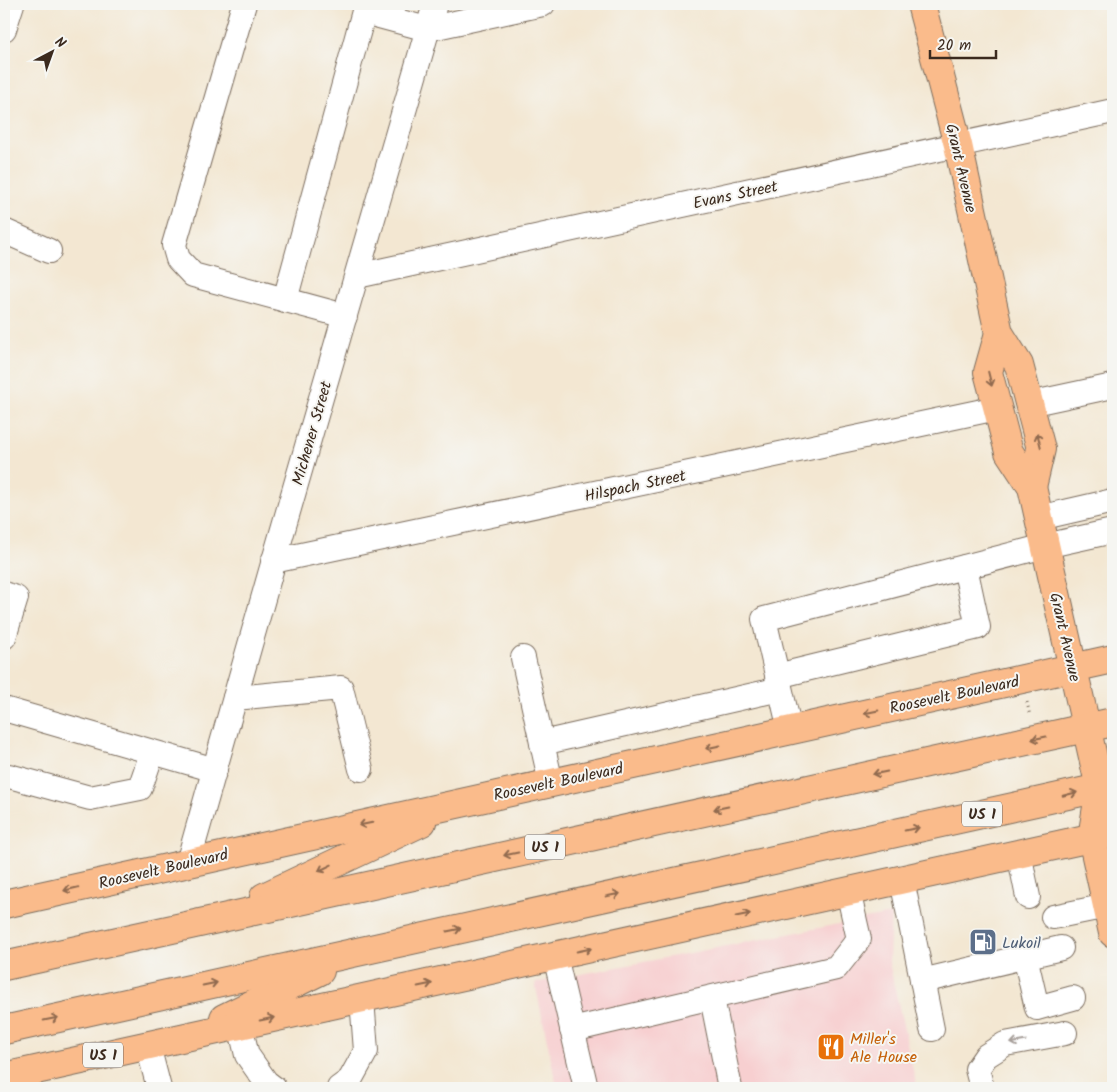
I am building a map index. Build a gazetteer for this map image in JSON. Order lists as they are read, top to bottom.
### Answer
{
  "streets": {
    "main road": ["Grant Avenue", "Roosevelt Boulevard", "US 1"],
    "street": ["Evans Street", "Michener Street", "Hilspach Street"]
  },
  "crossings": [
    ["Grant Avenue", "Evans Street"],
    ["Grant Avenue", "Hilspach Street"],
    ["Grant Avenue", "Roosevelt Boulevard"],
    ["Grant Avenue", "US 1"],
    ["Evans Street", "Michener Street"],
    ["Michener Street", "Hilspach Street"],
    ["Michener Street", "Roosevelt Boulevard"]
  ],
  "places": {
    "fuel station": ["Lukoil"],
    "restaurant": ["Miller's Ale House"]
  },
  "scale_bar": "20 m",
  "north": "top right"
}
